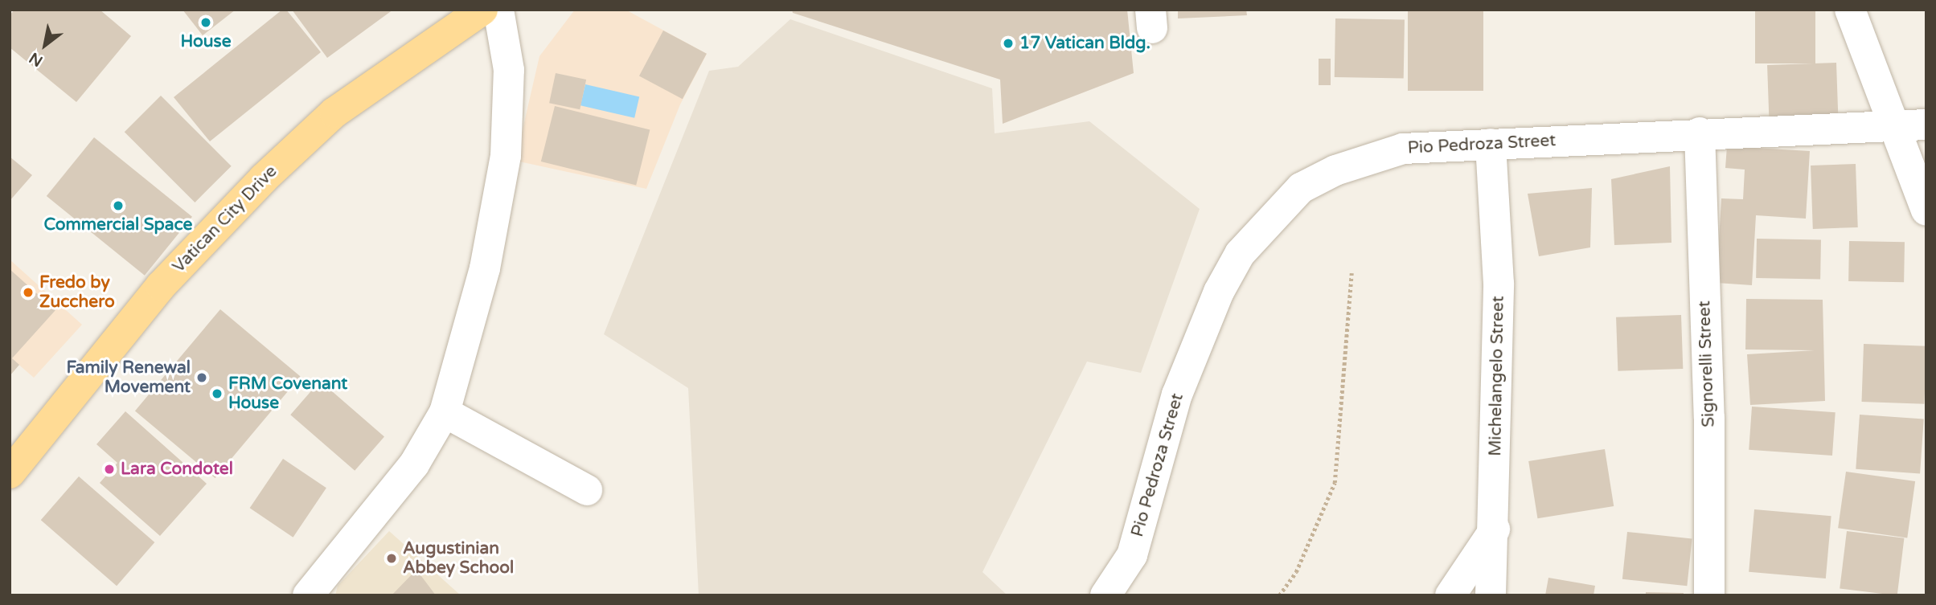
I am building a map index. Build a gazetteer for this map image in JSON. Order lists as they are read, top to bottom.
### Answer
{
  "streets": {
    "main road": ["Vatican City Drive"],
    "street": ["Pio Pedroza Street", "Signorelli Street", "Michelangelo Street"]
  },
  "crossings": [
    ["Pio Pedroza Street", "Signorelli Street"],
    ["Pio Pedroza Street", "Michelangelo Street"]
  ],
  "places": [
    "House",
    "17 Vatican Bldg.",
    "Commercial Space",
    "Fredo by Zucchero",
    "Family Renewal Movement",
    "FRM Covenant House",
    "Lara Condotel",
    "Augustinian Abbey School"
  ],
  "north": "bottom left"
}
